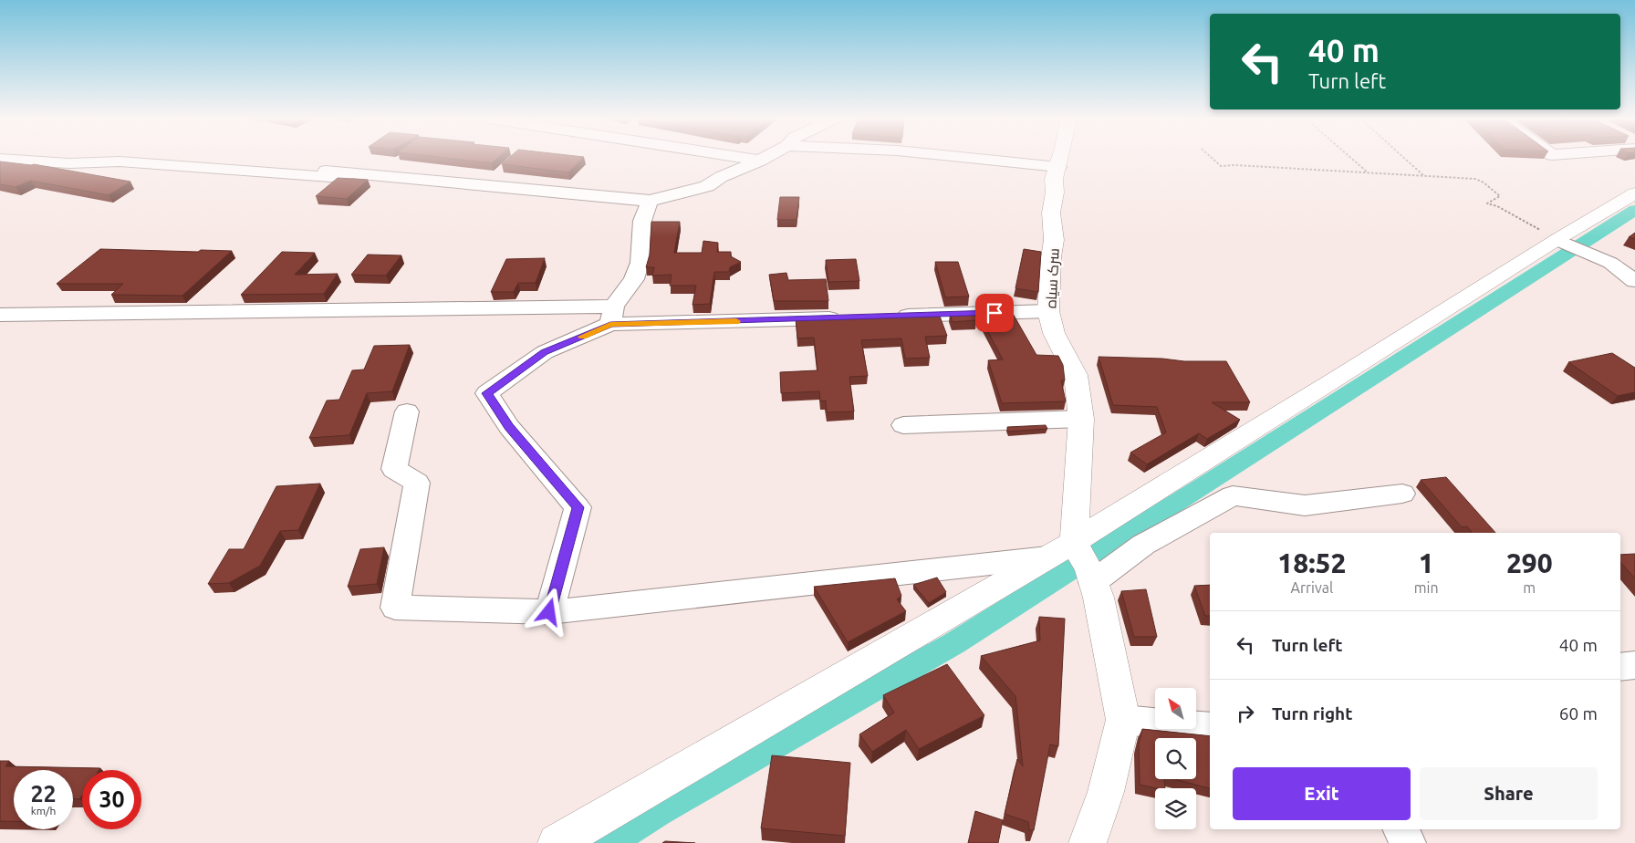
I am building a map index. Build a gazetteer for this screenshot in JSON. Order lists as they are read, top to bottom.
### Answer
{
  "streets": {
    "street": ["سرک سیاه"]
  },
  "north": "top left",
  "page": {
    "turn": ["40 m", "Turn left"],
    "eta": [
      "18:52",
      "Arrival",
      "1",
      "min",
      "290",
      "m"
    ],
    "list": [
      {
        "name": "Turn left",
        "value": "40 m"
      },
      {
        "name": "Turn right",
        "value": "60 m"
      }
    ],
    "buttons": ["Exit", "Share"],
    "speed": "22 km/h",
    "limit": "30"
  }
}
